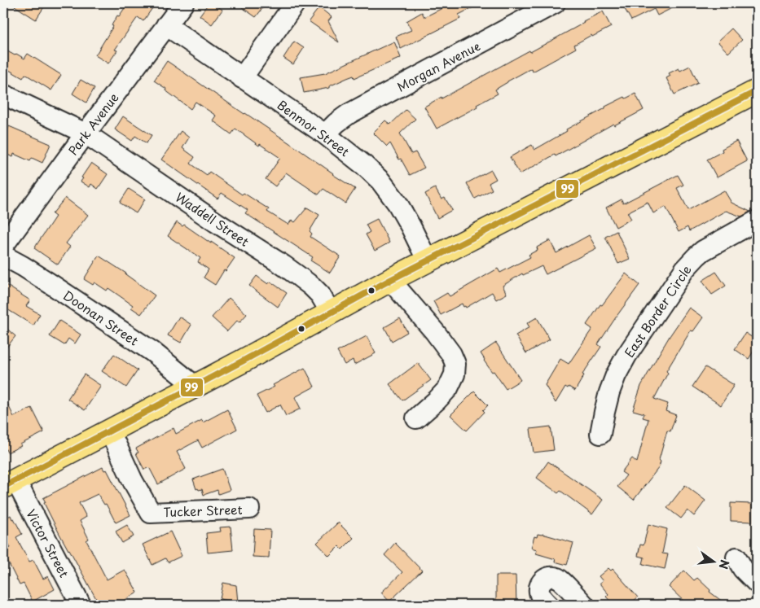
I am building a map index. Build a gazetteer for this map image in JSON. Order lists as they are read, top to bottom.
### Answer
{
  "streets": {
    "street": [
      "Morgan Avenue",
      "Park Avenue",
      "Benmor Street",
      "Waddell Street",
      "East Border Circle",
      "Doonan Street",
      "Tucker Street",
      "Victor Street"
    ]
  },
  "crossings": [
    ["Morgan Avenue", "Benmor Street"],
    ["Park Avenue", "Benmor Street"],
    ["Park Avenue", "Waddell Street"]
  ],
  "lines": ["transit line 99"],
  "north": "right"
}
